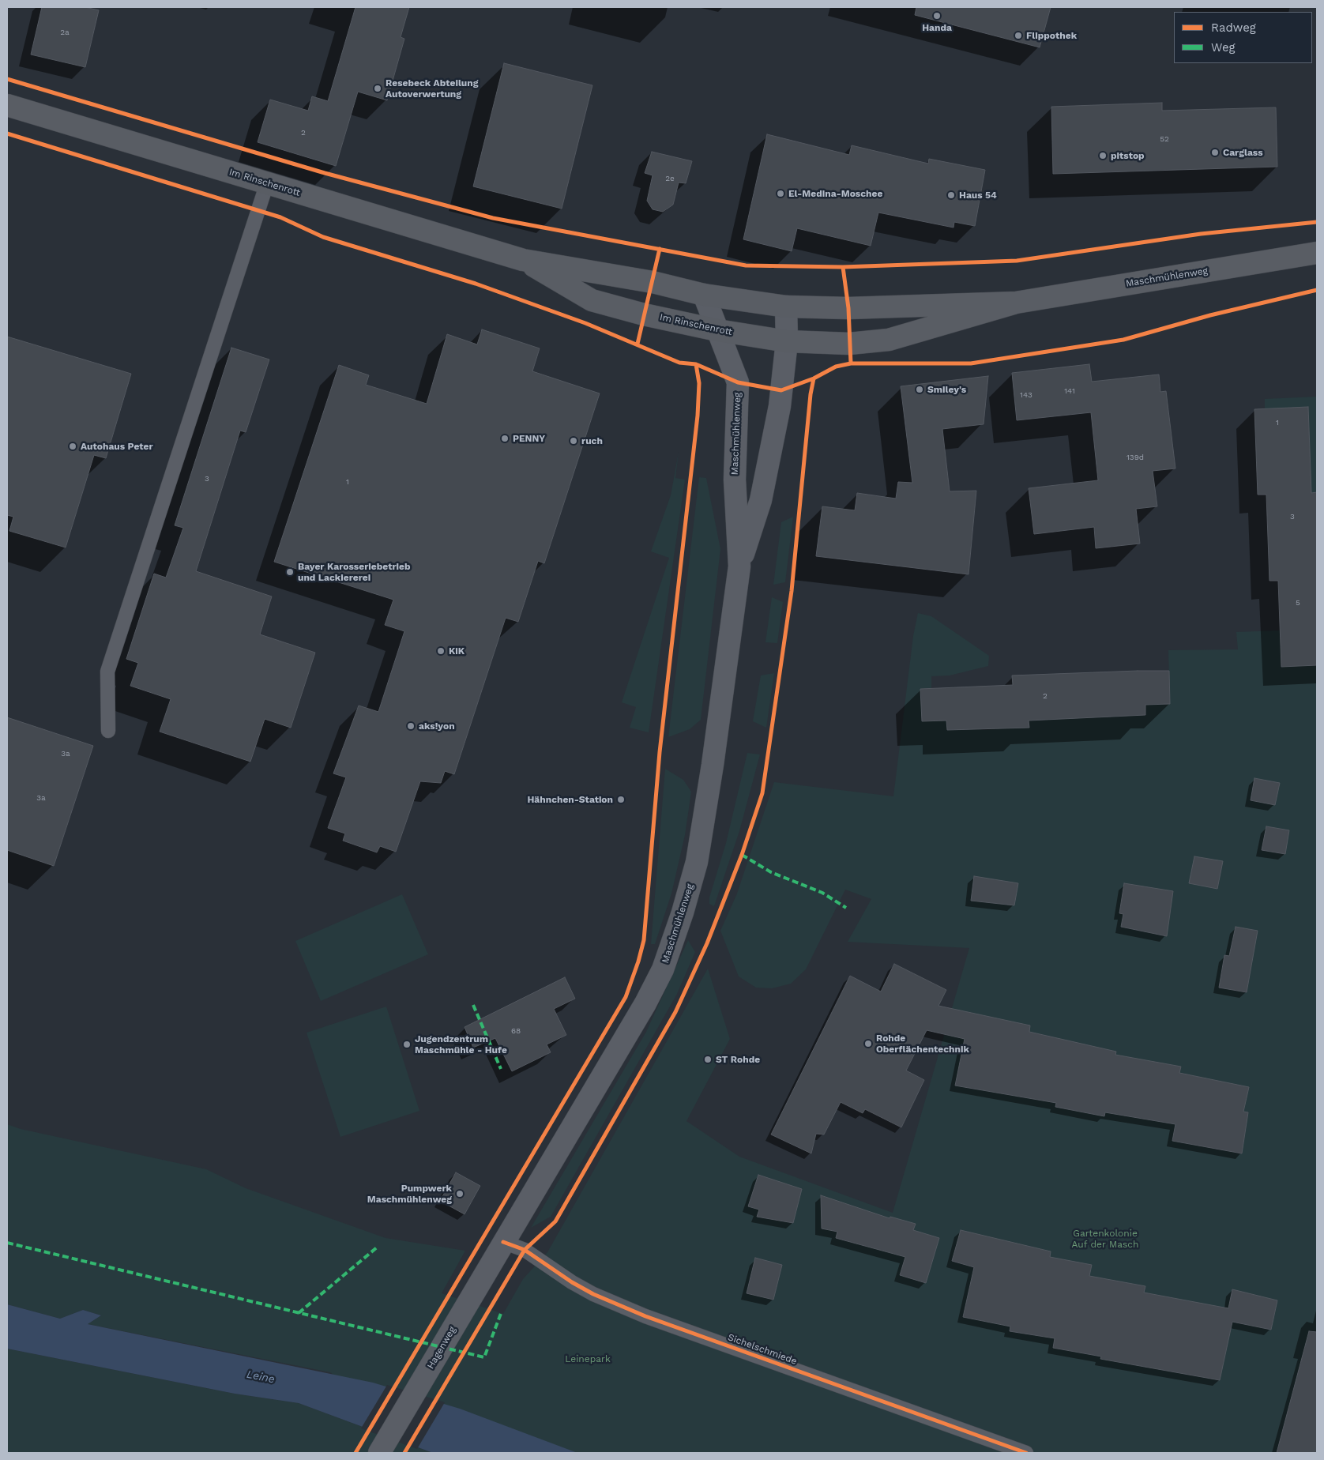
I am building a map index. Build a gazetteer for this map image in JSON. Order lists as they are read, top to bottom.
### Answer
{
  "streets": {
    "main road": ["Im Rinschenrott", "Maschmühlenweg"],
    "street": ["Hagenweg"],
    "lane": ["Sichelschmiede"]
  },
  "crossings": [
    ["Im Rinschenrott", "Maschmühlenweg"],
    ["Maschmühlenweg", "Hagenweg"],
    ["Maschmühlenweg", "Sichelschmiede"],
    ["Hagenweg", "Sichelschmiede"]
  ],
  "water": ["Leine"],
  "parks": ["Gartenkolonie Auf der Masch", "Leinepark"],
  "places": [
    "Handa",
    "Flippothek",
    "Resebeck Abteilung Autoverwertung",
    "Carglass",
    "pitstop",
    "El-Medina-Moschee",
    "Haus 54",
    "Smiley's",
    "PENNY",
    "ruch",
    "Autohaus Peter",
    "Bayer Karosseriebetrieb und Lackiererei",
    "KiK",
    "aks!yon",
    "Hähnchen-Station",
    "Rohde Oberflächentechnik",
    "Jugendzentrum Maschmühle - Hufe",
    "ST Rohde",
    "Pumpwerk Maschmühlenweg"
  ],
  "house_numbers": [
    "2a",
    "2",
    "52",
    "2e",
    "141",
    "143",
    "1",
    "139d",
    "3",
    "1",
    "3",
    "5",
    "2",
    "3a",
    "3a",
    "68"
  ],
  "legend": ["Radweg", "Weg"]
}
